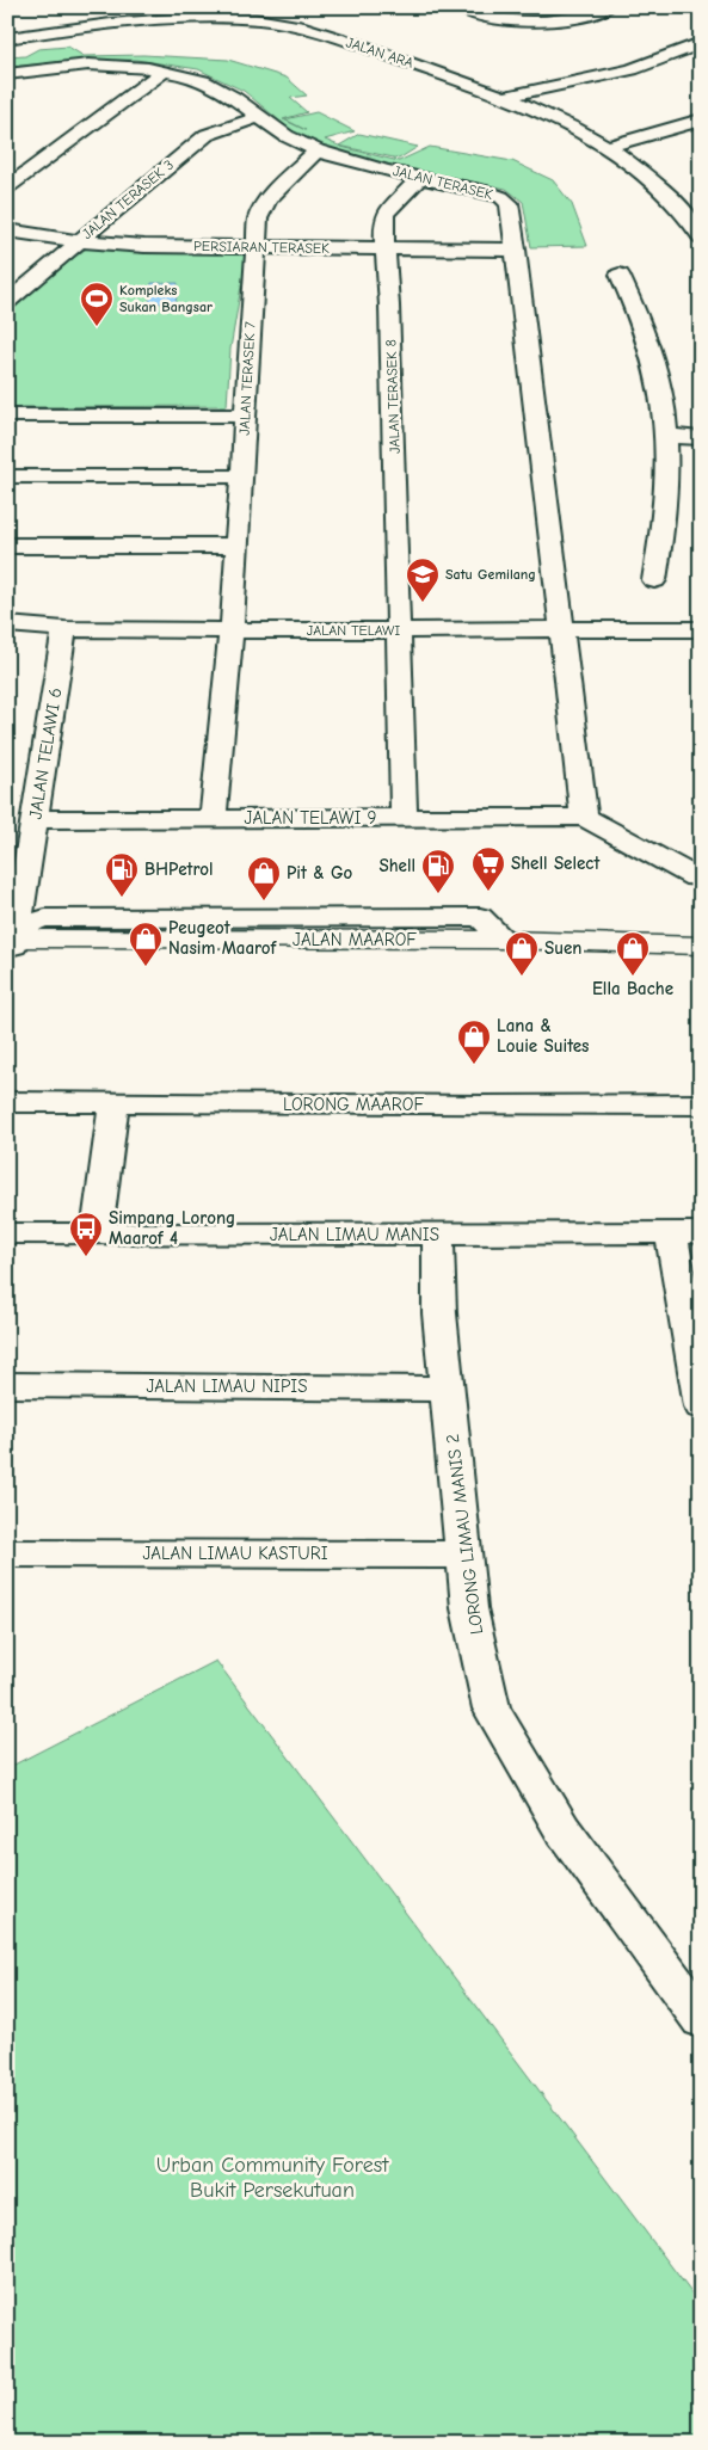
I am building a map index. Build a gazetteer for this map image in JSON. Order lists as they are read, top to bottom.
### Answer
{
  "streets": {
    "main road": ["JALAN MAAROF"],
    "street": [
      "JALAN ARA",
      "JALAN TERASEK",
      "JALAN TERASEK 3",
      "PERSIARAN TERASEK",
      "JALAN TERASEK 7",
      "JALAN TERASEK 8",
      "JALAN TELAWI",
      "JALAN TELAWI 6",
      "JALAN TELAWI 9",
      "LORONG MAAROF",
      "JALAN LIMAU MANIS",
      "JALAN LIMAU NIPIS",
      "LORONG LIMAU MANIS 2",
      "JALAN LIMAU KASTURI"
    ]
  },
  "crossings": [
    ["JALAN TERASEK", "JALAN TERASEK 3"],
    ["JALAN TERASEK", "PERSIARAN TERASEK"],
    ["JALAN TERASEK", "JALAN TERASEK 7"],
    ["JALAN TERASEK", "JALAN TERASEK 8"],
    ["JALAN TERASEK", "JALAN TELAWI"],
    ["JALAN TERASEK 3", "PERSIARAN TERASEK"],
    ["PERSIARAN TERASEK", "JALAN TERASEK 7"],
    ["PERSIARAN TERASEK", "JALAN TERASEK 8"],
    ["JALAN TERASEK 7", "JALAN TELAWI"],
    ["JALAN TERASEK 7", "JALAN TELAWI 9"],
    ["JALAN TERASEK 8", "JALAN TELAWI"],
    ["JALAN TERASEK 8", "JALAN TELAWI 9"],
    ["JALAN TELAWI", "JALAN TELAWI 6"],
    ["JALAN TELAWI 6", "JALAN TELAWI 9"],
    ["JALAN TELAWI 6", "JALAN MAAROF"],
    ["JALAN LIMAU MANIS", "LORONG LIMAU MANIS 2"],
    ["JALAN LIMAU NIPIS", "LORONG LIMAU MANIS 2"],
    ["LORONG LIMAU MANIS 2", "JALAN LIMAU KASTURI"]
  ],
  "parks": ["Urban Community Forest Bukit Persekutuan"],
  "places": {
    "sports": ["Kompleks Sukan Bangsar"],
    "school or university": ["Satu Gemilang"],
    "supermarket": ["Shell Select"],
    "fuel station": ["Shell", "BHPetrol"],
    "shop": [
      "Pit & Go",
      "Peugeot Nasim Maarof",
      "Suen",
      "Ella Bache",
      "Lana & Louie Suites"
    ],
    "bus stop": ["Simpang Lorong Maarof 4"]
  }
}
